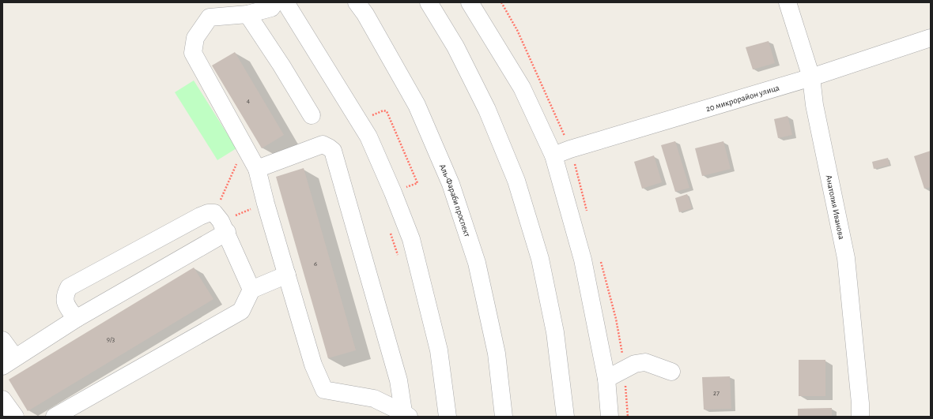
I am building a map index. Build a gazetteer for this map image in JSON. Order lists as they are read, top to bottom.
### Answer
{
  "streets": {
    "street": ["20 микрорайон улица", "Аль-Фараби проспект", "Анатолия Иванова"]
  },
  "crossings": [
    ["20 микрорайон улица", "Анатолия Иванова"]
  ],
  "house_numbers": [
    "4",
    "6",
    "9/3",
    "27"
  ]
}
